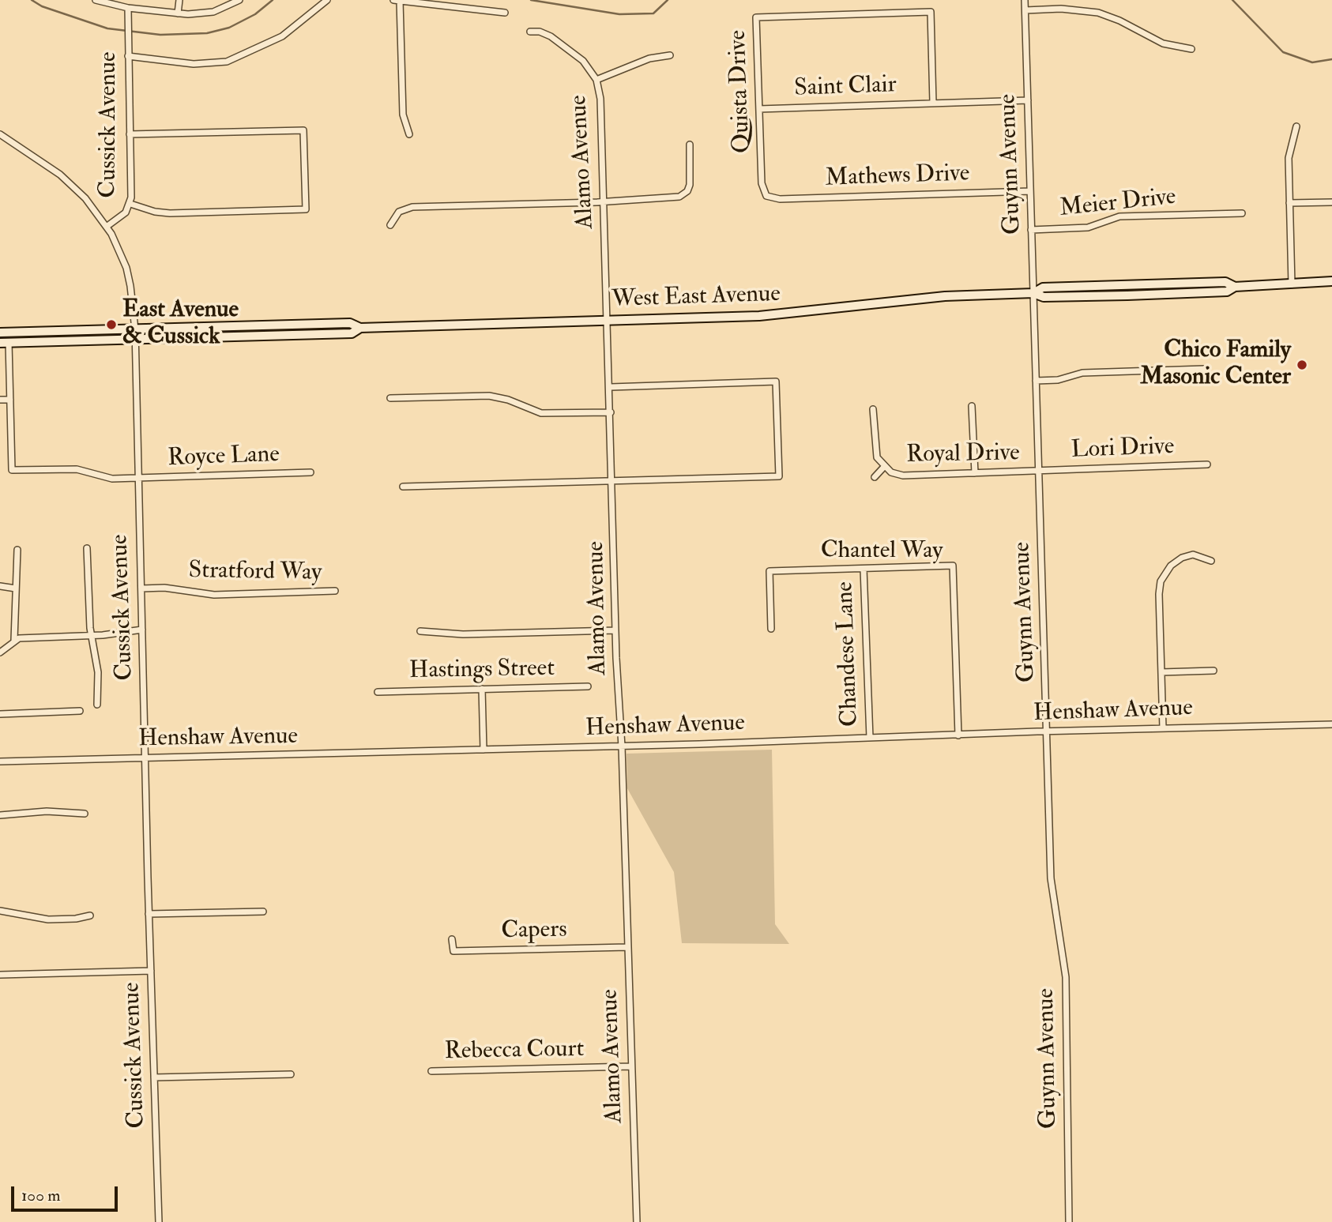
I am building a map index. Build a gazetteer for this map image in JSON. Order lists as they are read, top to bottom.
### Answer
{
  "streets": {
    "main road": ["West East Avenue"],
    "street": [
      "Saint Clair",
      "Quista Drive",
      "Cussick Avenue",
      "Alamo Avenue",
      "Guynn Avenue",
      "Mathews Drive",
      "Meier Drive",
      "Lori Drive",
      "Royal Drive",
      "Royce Lane",
      "Chantel Way",
      "Stratford Way",
      "Chandese Lane",
      "Hastings Street",
      "Henshaw Avenue",
      "Capers",
      "Rebecca Court"
    ]
  },
  "crossings": [
    ["Saint Clair", "Quista Drive"],
    ["Saint Clair", "Guynn Avenue"],
    ["Quista Drive", "Mathews Drive"],
    ["Cussick Avenue", "West East Avenue"],
    ["Cussick Avenue", "Royce Lane"],
    ["Cussick Avenue", "Stratford Way"],
    ["Cussick Avenue", "Henshaw Avenue"],
    ["Alamo Avenue", "West East Avenue"],
    ["Alamo Avenue", "Henshaw Avenue"],
    ["Alamo Avenue", "Capers"],
    ["Alamo Avenue", "Rebecca Court"],
    ["Guynn Avenue", "Mathews Drive"],
    ["Guynn Avenue", "Meier Drive"],
    ["Guynn Avenue", "West East Avenue"],
    ["Guynn Avenue", "Lori Drive"],
    ["Guynn Avenue", "Royal Drive"],
    ["Guynn Avenue", "Henshaw Avenue"],
    ["Lori Drive", "Royal Drive"],
    ["Chantel Way", "Chandese Lane"],
    ["Chantel Way", "Henshaw Avenue"],
    ["Chandese Lane", "Henshaw Avenue"]
  ],
  "places": ["East Avenue & Cussick", "Chico Family Masonic Center"],
  "scale_bar": "100 m"
}
